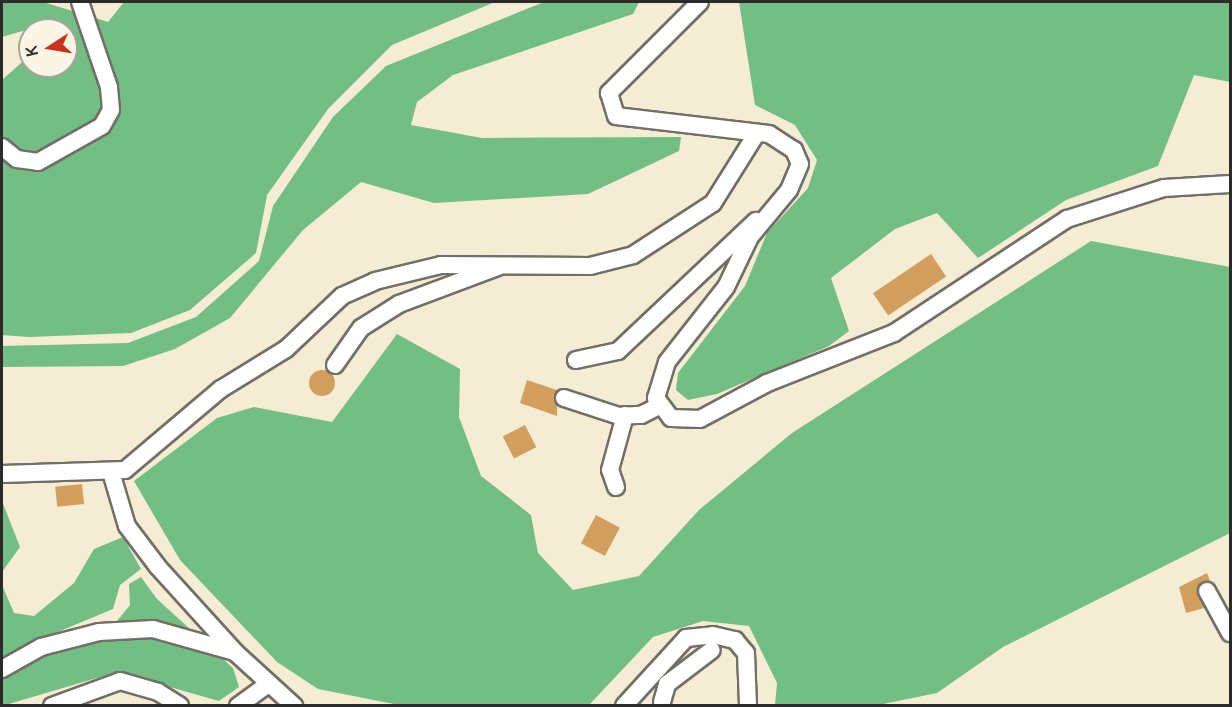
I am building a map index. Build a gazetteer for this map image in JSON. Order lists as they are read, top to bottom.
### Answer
{
  "north": "left"
}
